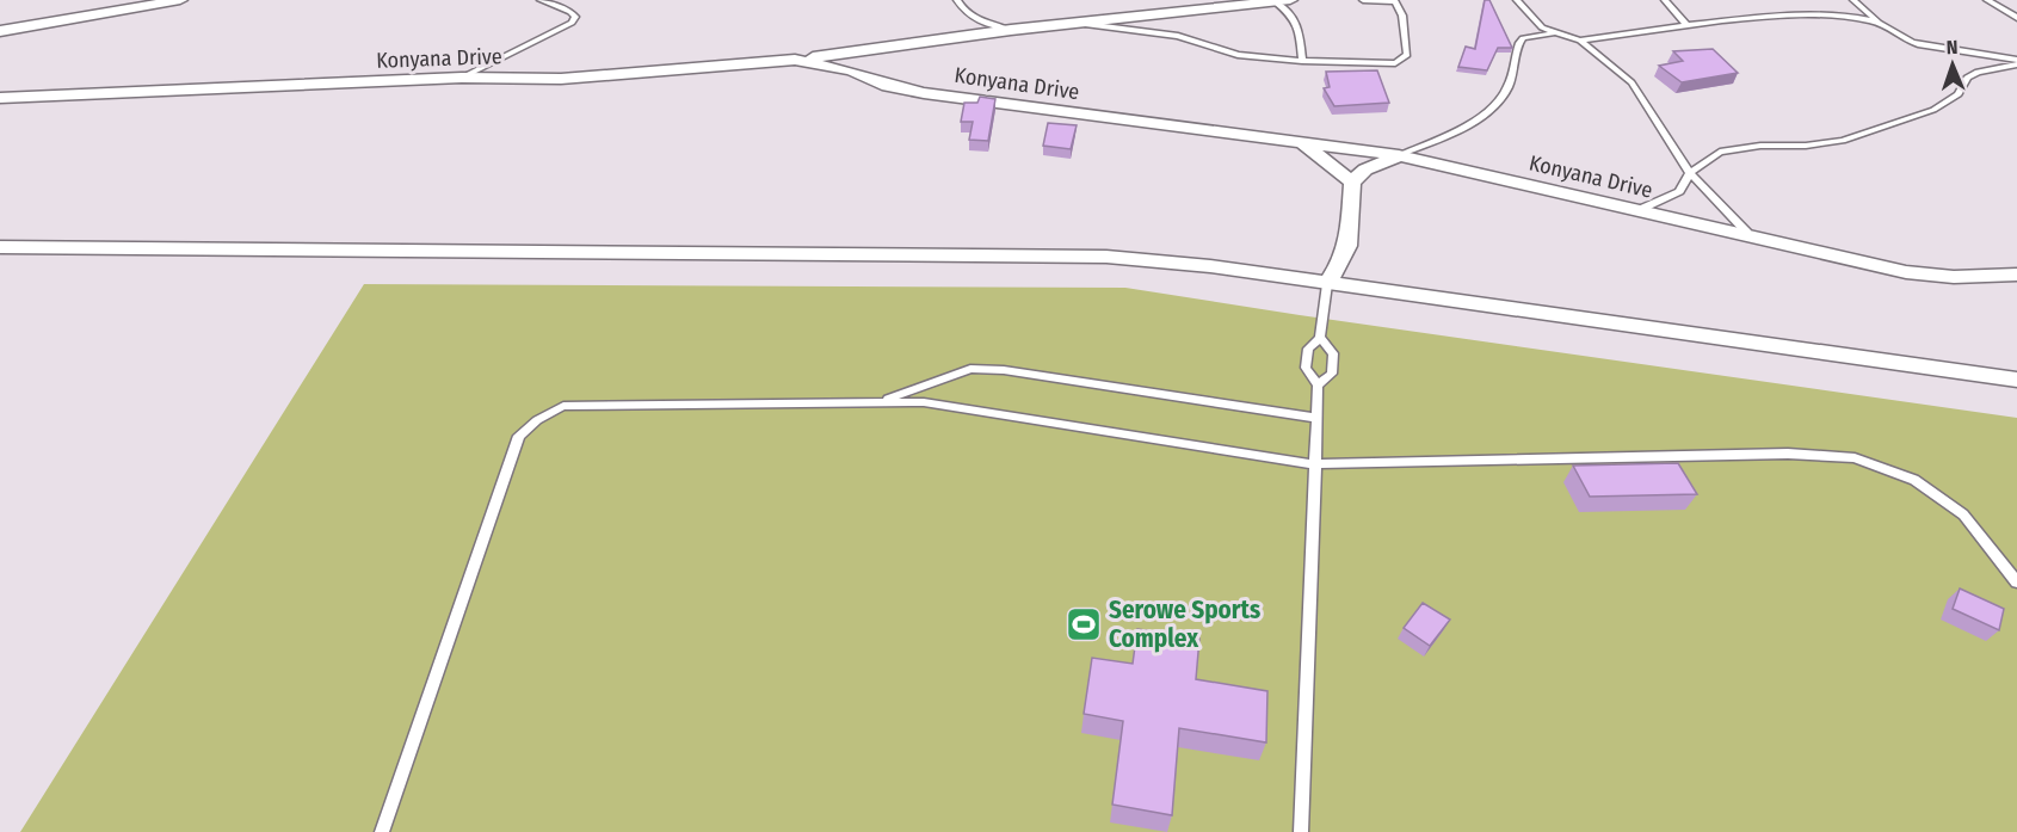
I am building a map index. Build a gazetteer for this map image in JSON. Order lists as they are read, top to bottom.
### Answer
{
  "streets": {
    "street": ["Konyana Drive"]
  },
  "places": {
    "sports": ["Serowe Sports Complex"]
  },
  "north": "top"
}
